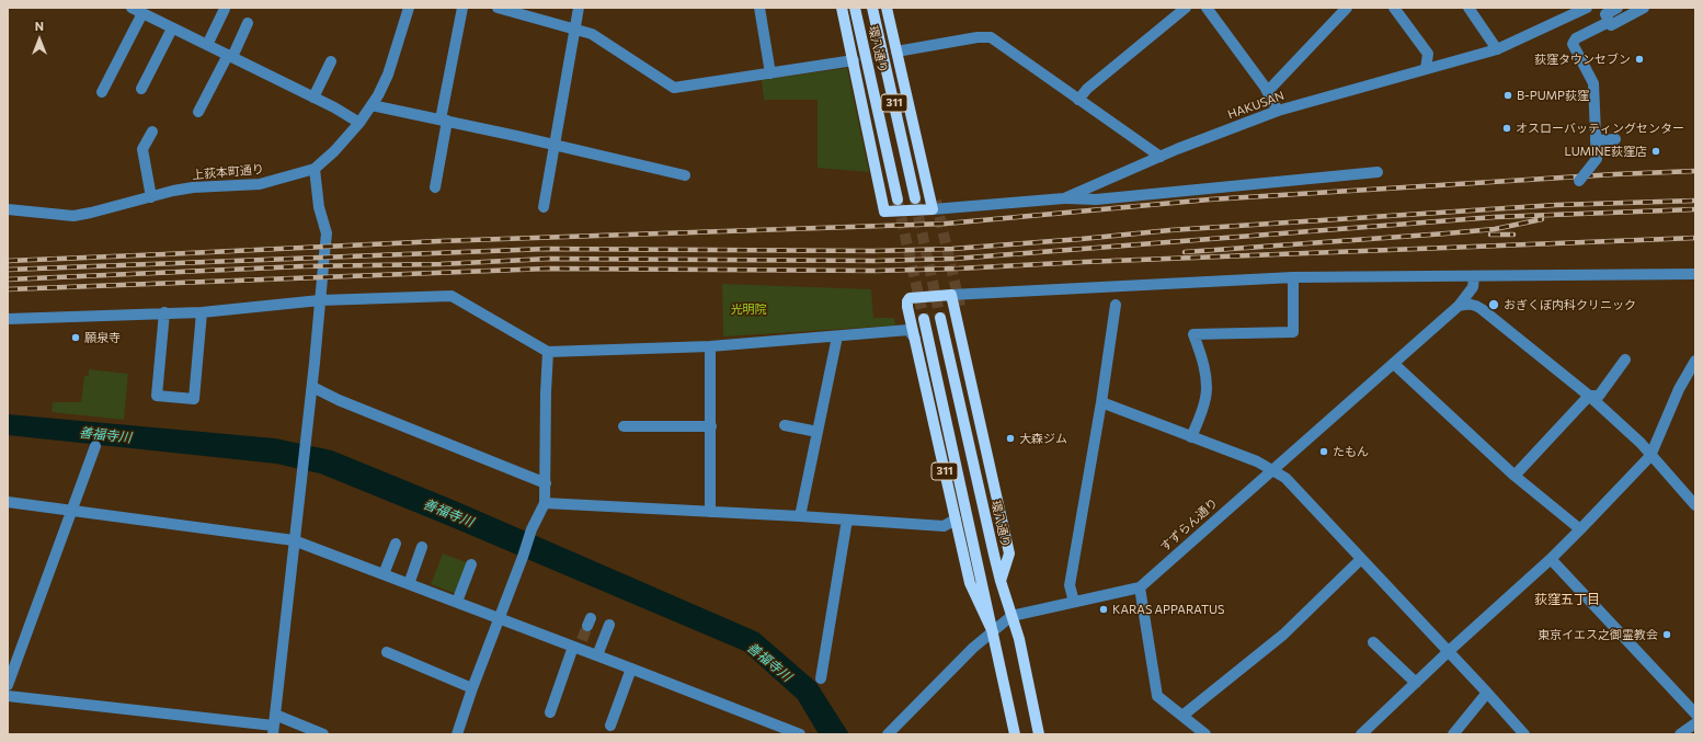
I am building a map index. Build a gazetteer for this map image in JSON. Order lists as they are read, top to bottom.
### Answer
{
  "streets": {
    "main road": ["環八通り", "311"],
    "street": ["HAKUSAN", "上荻本町通り", "すずらん通り"]
  },
  "crossings": [
    ["環八通り", "すずらん通り"],
    ["311", "すずらん通り"]
  ],
  "districts": ["荻窪五丁目"],
  "water": ["善福寺川"],
  "parks": ["光明院"],
  "places": [
    "荻窪タウンセブン",
    "B-PUMP荻窪",
    "オスローバッティングセンター",
    "LUMINE荻窪店",
    "おぎくぼ内科クリニック",
    "願泉寺",
    "大森ジム",
    "たもん",
    "KARAS APPARATUS",
    "東京イエス之御霊教会"
  ],
  "north": "top"
}
